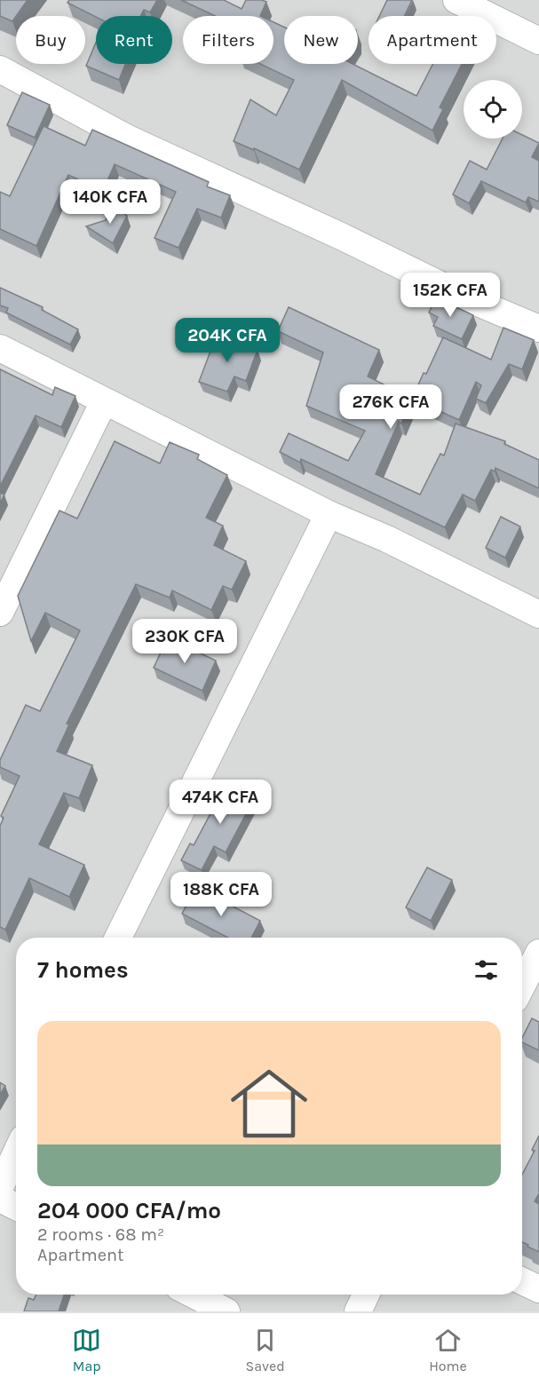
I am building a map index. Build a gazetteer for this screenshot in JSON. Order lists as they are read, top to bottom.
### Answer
{
  "page": {
    "chip": [
      "Buy",
      "Rent",
      "Filters",
      "New",
      "Apartment"
    ],
    "price": [
      "140K CFA",
      "152K CFA",
      "204K CFA",
      "276K CFA",
      "230K CFA",
      "474K CFA",
      "188K CFA"
    ],
    "heading": "7 homes",
    "list": [
      {
        "name": "204 000 CFA/mo",
        "note": "2 rooms · 68 m² · Apartment"
      }
    ],
    "tabs": ["Map", "Saved", "Home"]
  }
}
